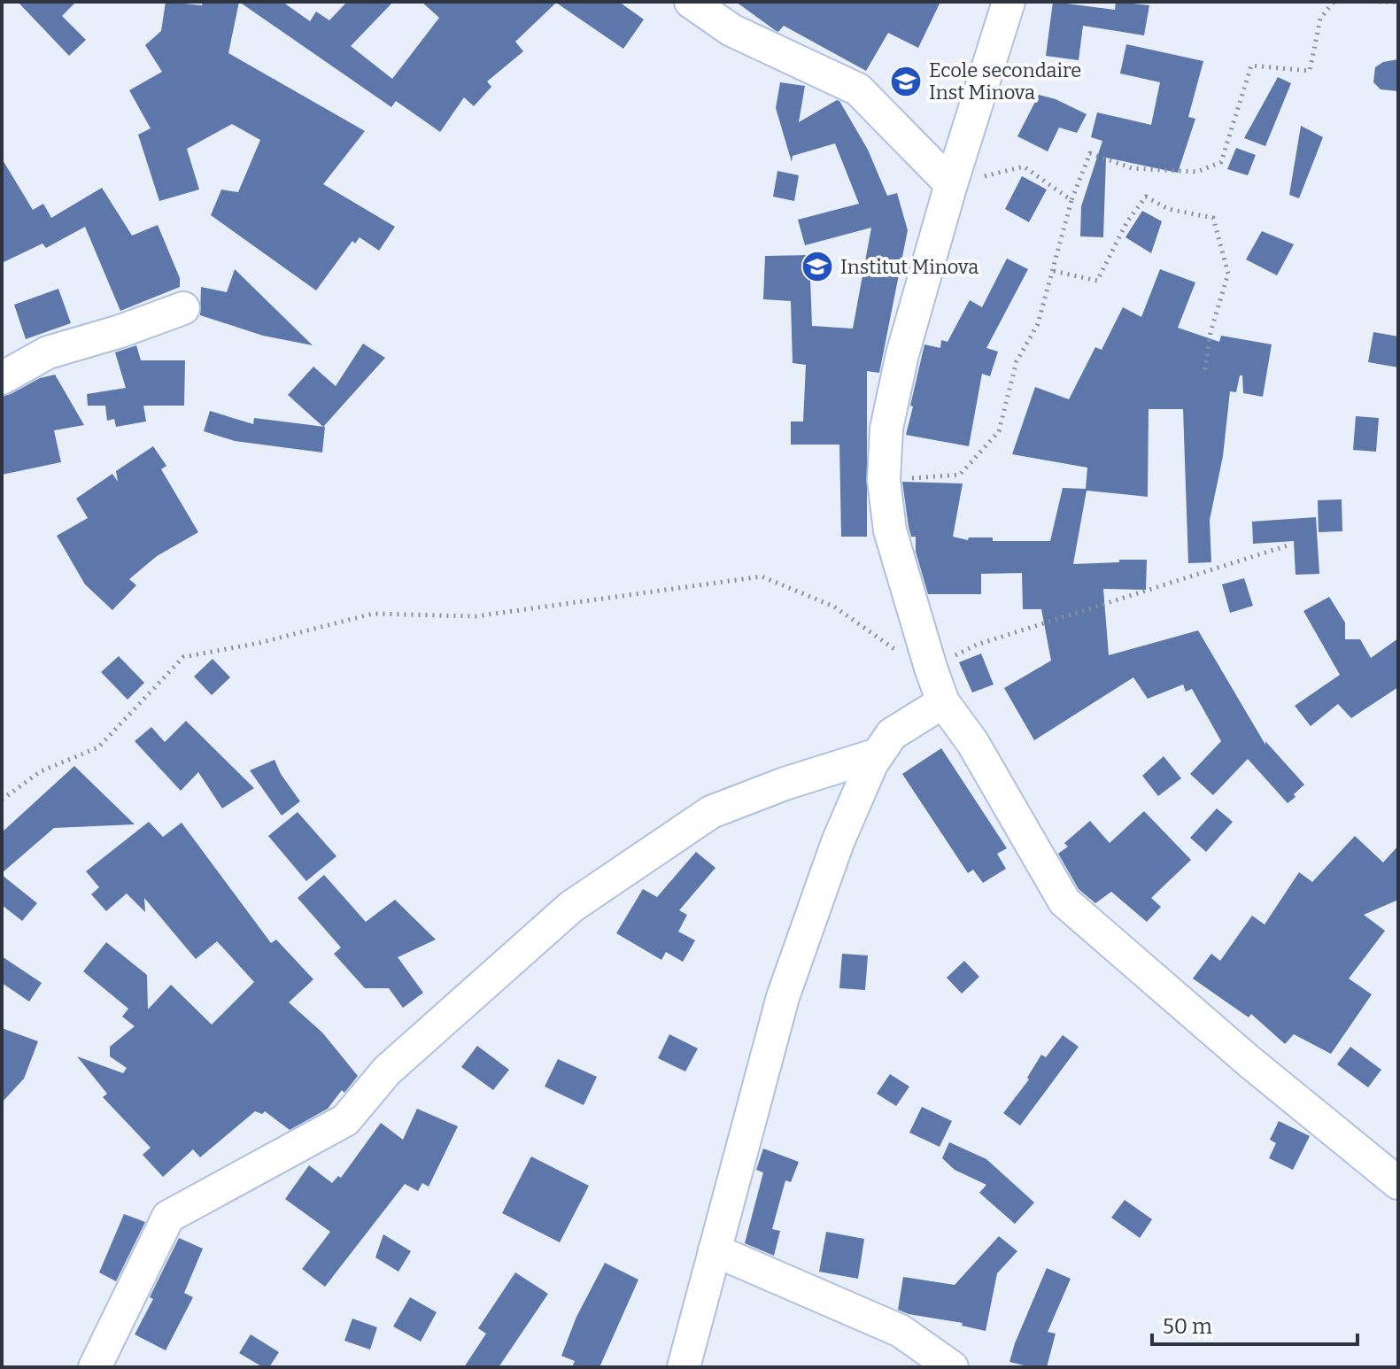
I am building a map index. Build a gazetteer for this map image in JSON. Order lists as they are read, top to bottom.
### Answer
{
  "places": {
    "school or university": ["Ecole secondaire Inst Minova", "Institut Minova"]
  },
  "scale_bar": "50 m"
}
